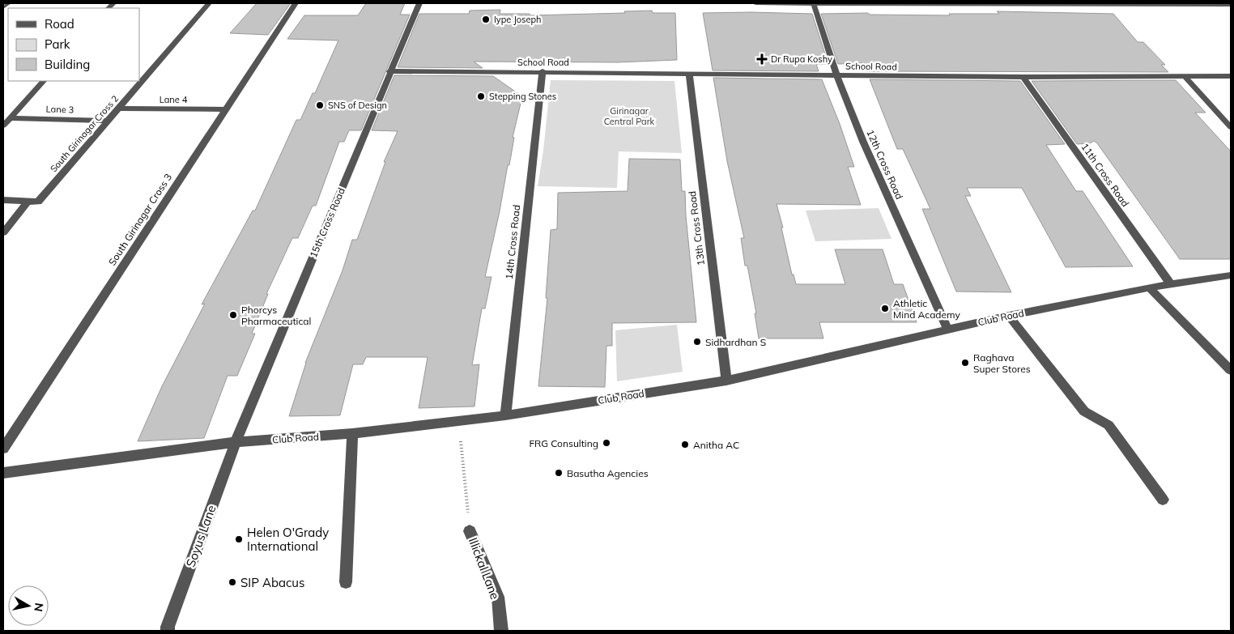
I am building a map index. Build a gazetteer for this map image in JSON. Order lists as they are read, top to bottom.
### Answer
{
  "streets": {
    "street": [
      "School Road",
      "Lane 4",
      "Lane 3",
      "South Girinagar Cross 2",
      "12th Cross Road",
      "11th Cross Road",
      "South Girinagar Cross 3",
      "15th Cross Road",
      "13th Cross Road",
      "14th Cross Road",
      "Club Road",
      "Soyus Lane",
      "Illickal Lane"
    ]
  },
  "crossings": [
    ["School Road", "12th Cross Road"],
    ["School Road", "11th Cross Road"],
    ["School Road", "15th Cross Road"],
    ["School Road", "13th Cross Road"],
    ["School Road", "14th Cross Road"],
    ["Lane 4", "South Girinagar Cross 2"],
    ["Lane 4", "South Girinagar Cross 3"],
    ["Lane 3", "South Girinagar Cross 2"],
    ["12th Cross Road", "Club Road"],
    ["11th Cross Road", "Club Road"],
    ["15th Cross Road", "Club Road"],
    ["15th Cross Road", "Soyus Lane"],
    ["13th Cross Road", "Club Road"],
    ["14th Cross Road", "Club Road"],
    ["Club Road", "Soyus Lane"]
  ],
  "parks": ["Girinagar Central Park"],
  "places": {
    "other": [
      "Iype Joseph",
      "Stepping Stones",
      "SNS of Design",
      "Athletic Mind Academy",
      "Phorcys Pharmaceutical",
      "Sidhardhan S",
      "Raghava Super Stores",
      "FRG Consulting",
      "Anitha AC",
      "Basutha Agencies",
      "Helen O'Grady International",
      "SIP Abacus"
    ],
    "health": ["Dr Rupa Koshy"]
  },
  "legend": ["Road", "Park", "Building"],
  "north": "right"
}
